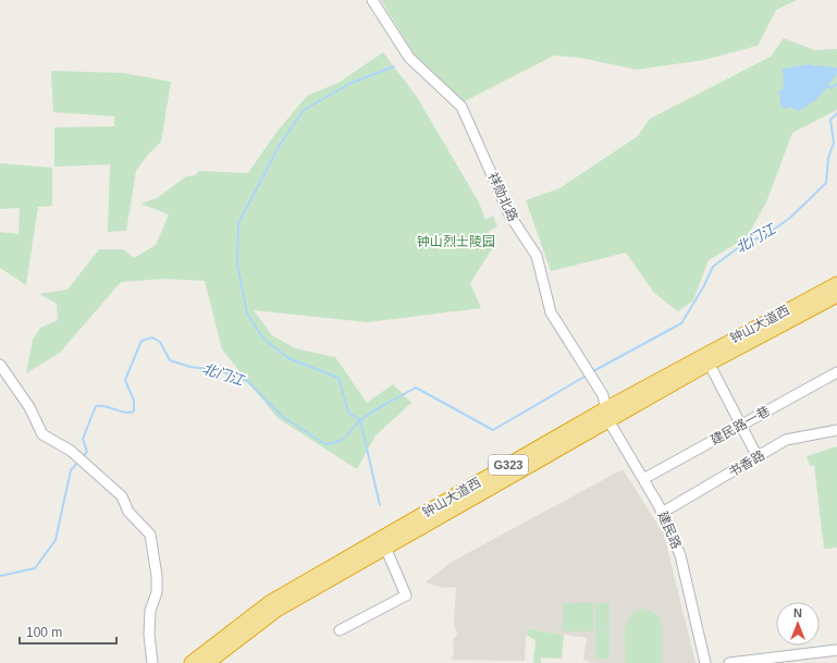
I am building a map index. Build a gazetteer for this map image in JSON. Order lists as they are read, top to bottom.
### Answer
{
  "streets": {
    "highway": ["钟山大道西", "G323"],
    "street": [
      "祥勋北路",
      "建民路一巷",
      "书香路",
      "建民路"
    ]
  },
  "crossings": [
    ["祥勋北路", "钟山大道西"],
    ["祥勋北路", "建民路"],
    ["钟山大道西", "建民路"],
    ["建民路一巷", "建民路"],
    ["书香路", "建民路"]
  ],
  "water": ["北门江"],
  "parks": ["钟山烈士陵园"],
  "scale_bar": "100 m",
  "north": "top"
}
